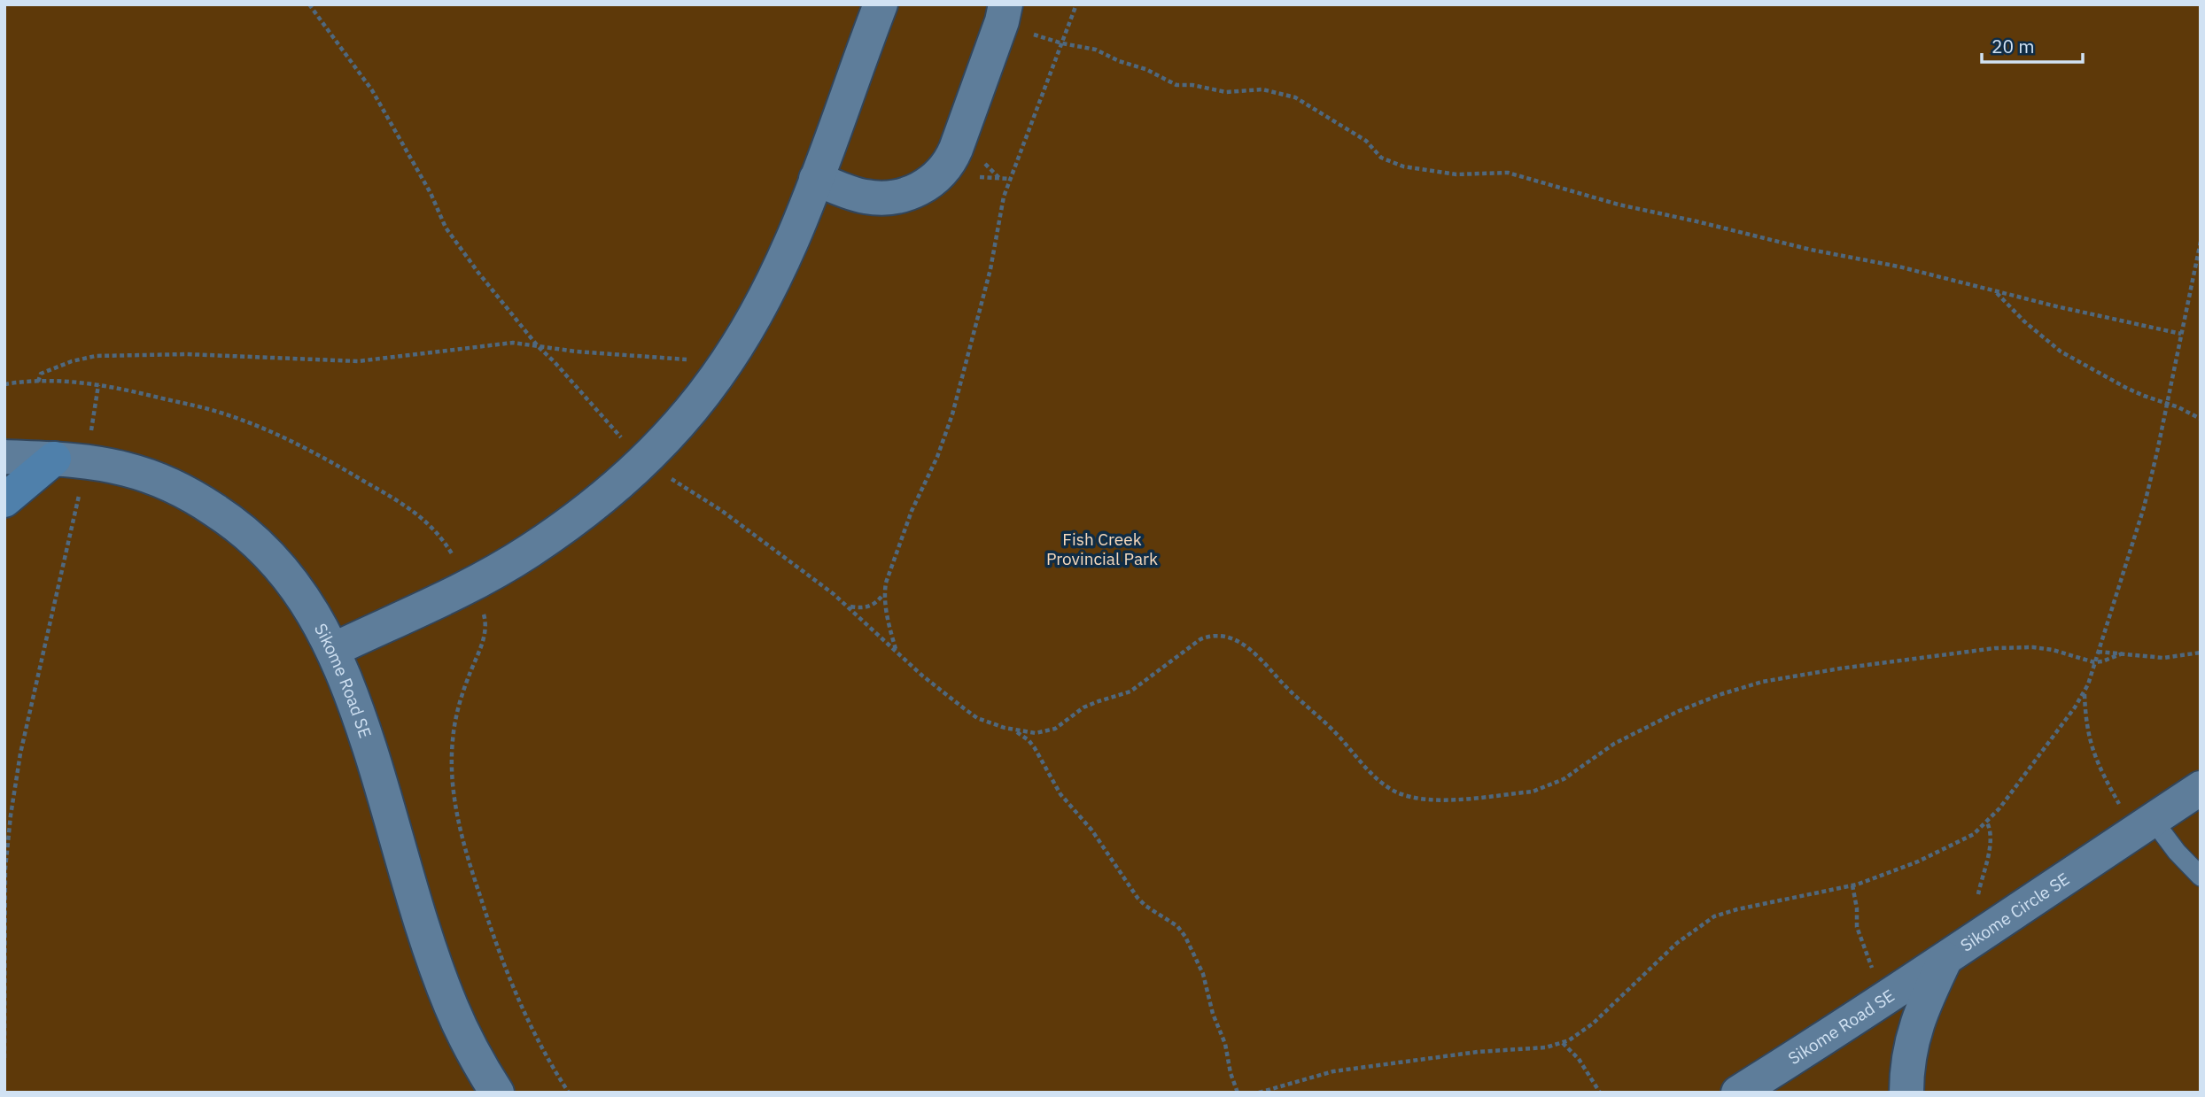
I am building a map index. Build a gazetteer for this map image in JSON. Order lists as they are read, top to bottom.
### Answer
{
  "streets": {
    "street": ["Sikome Road SE", "Sikome Circle SE"]
  },
  "crossings": [
    ["Sikome Road SE", "Sikome Circle SE"]
  ],
  "parks": ["Fish Creek Provincial Park"],
  "scale_bar": "20 m"
}
